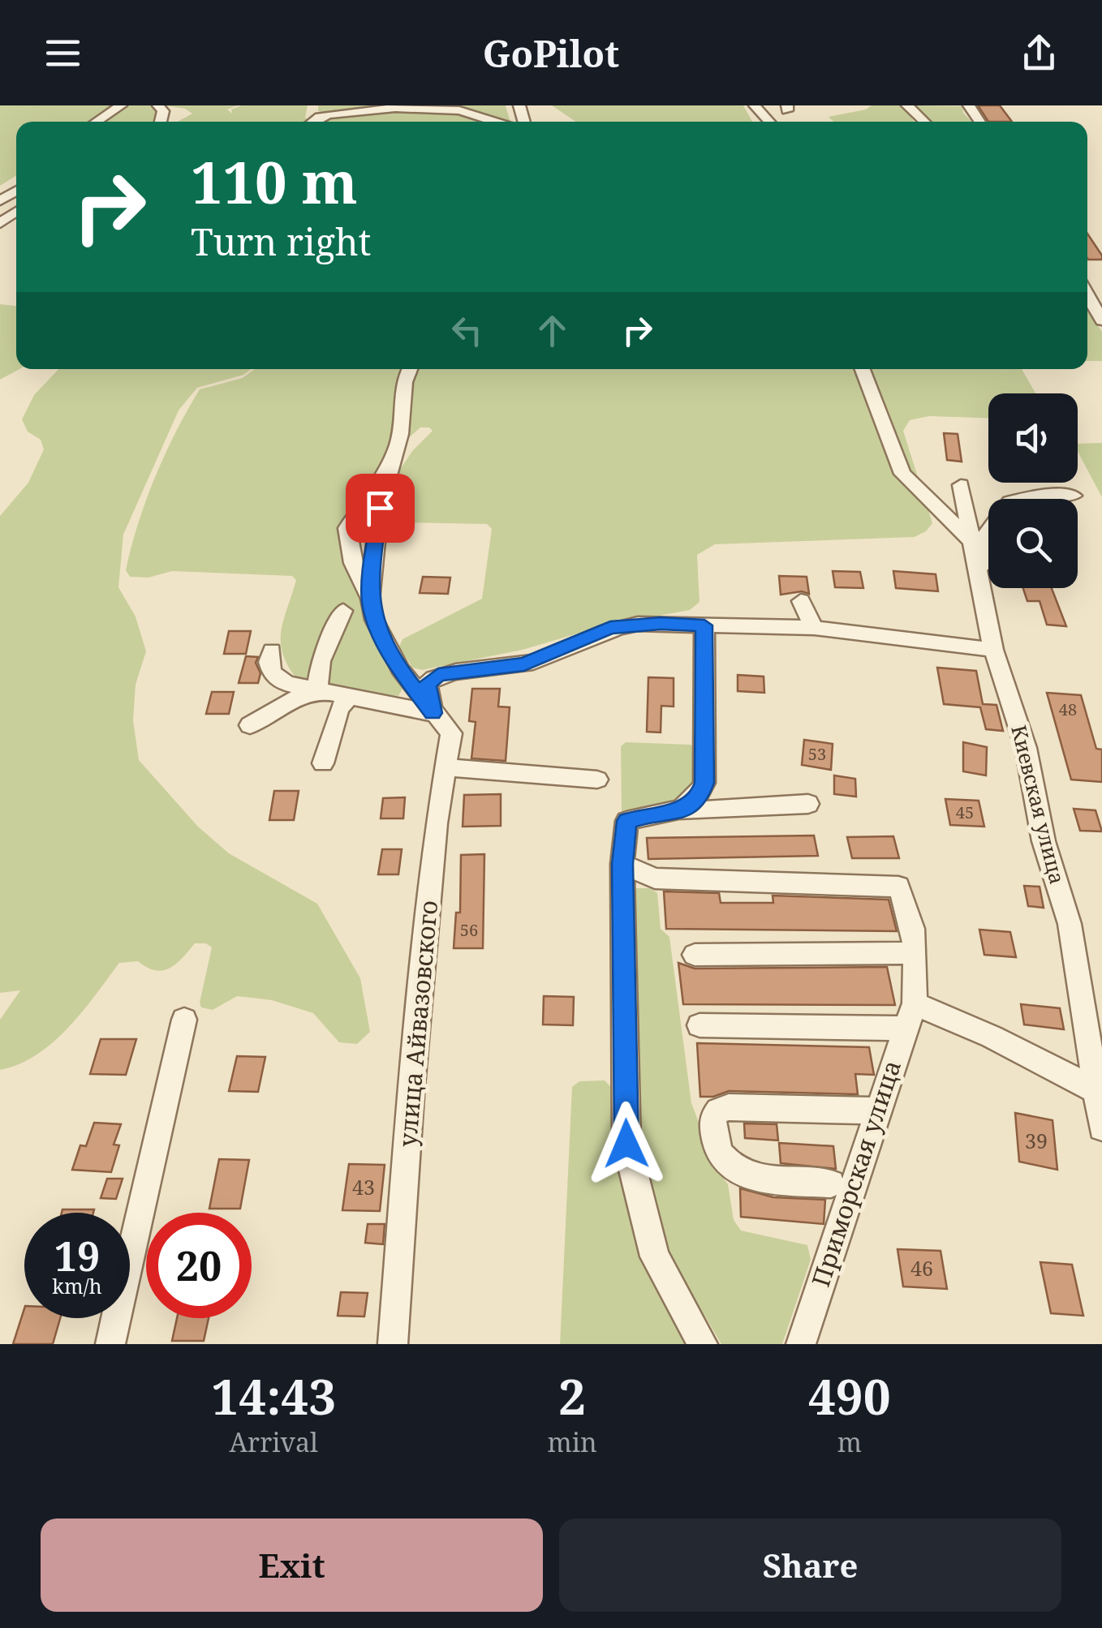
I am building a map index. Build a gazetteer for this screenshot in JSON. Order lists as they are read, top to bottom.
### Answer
{
  "streets": {
    "street": ["Киевская улица", "улица Айвазовского", "Приморская улица"]
  },
  "house_numbers": [
    "48",
    "53",
    "45",
    "56",
    "39",
    "43",
    "46"
  ],
  "page": {
    "header": "GoPilot",
    "turn": ["110 m", "Turn right"],
    "speed": "19 km/h",
    "limit": "20",
    "eta": [
      "14:43",
      "Arrival",
      "2",
      "min",
      "490",
      "m"
    ],
    "buttons": ["Exit", "Share"]
  }
}
